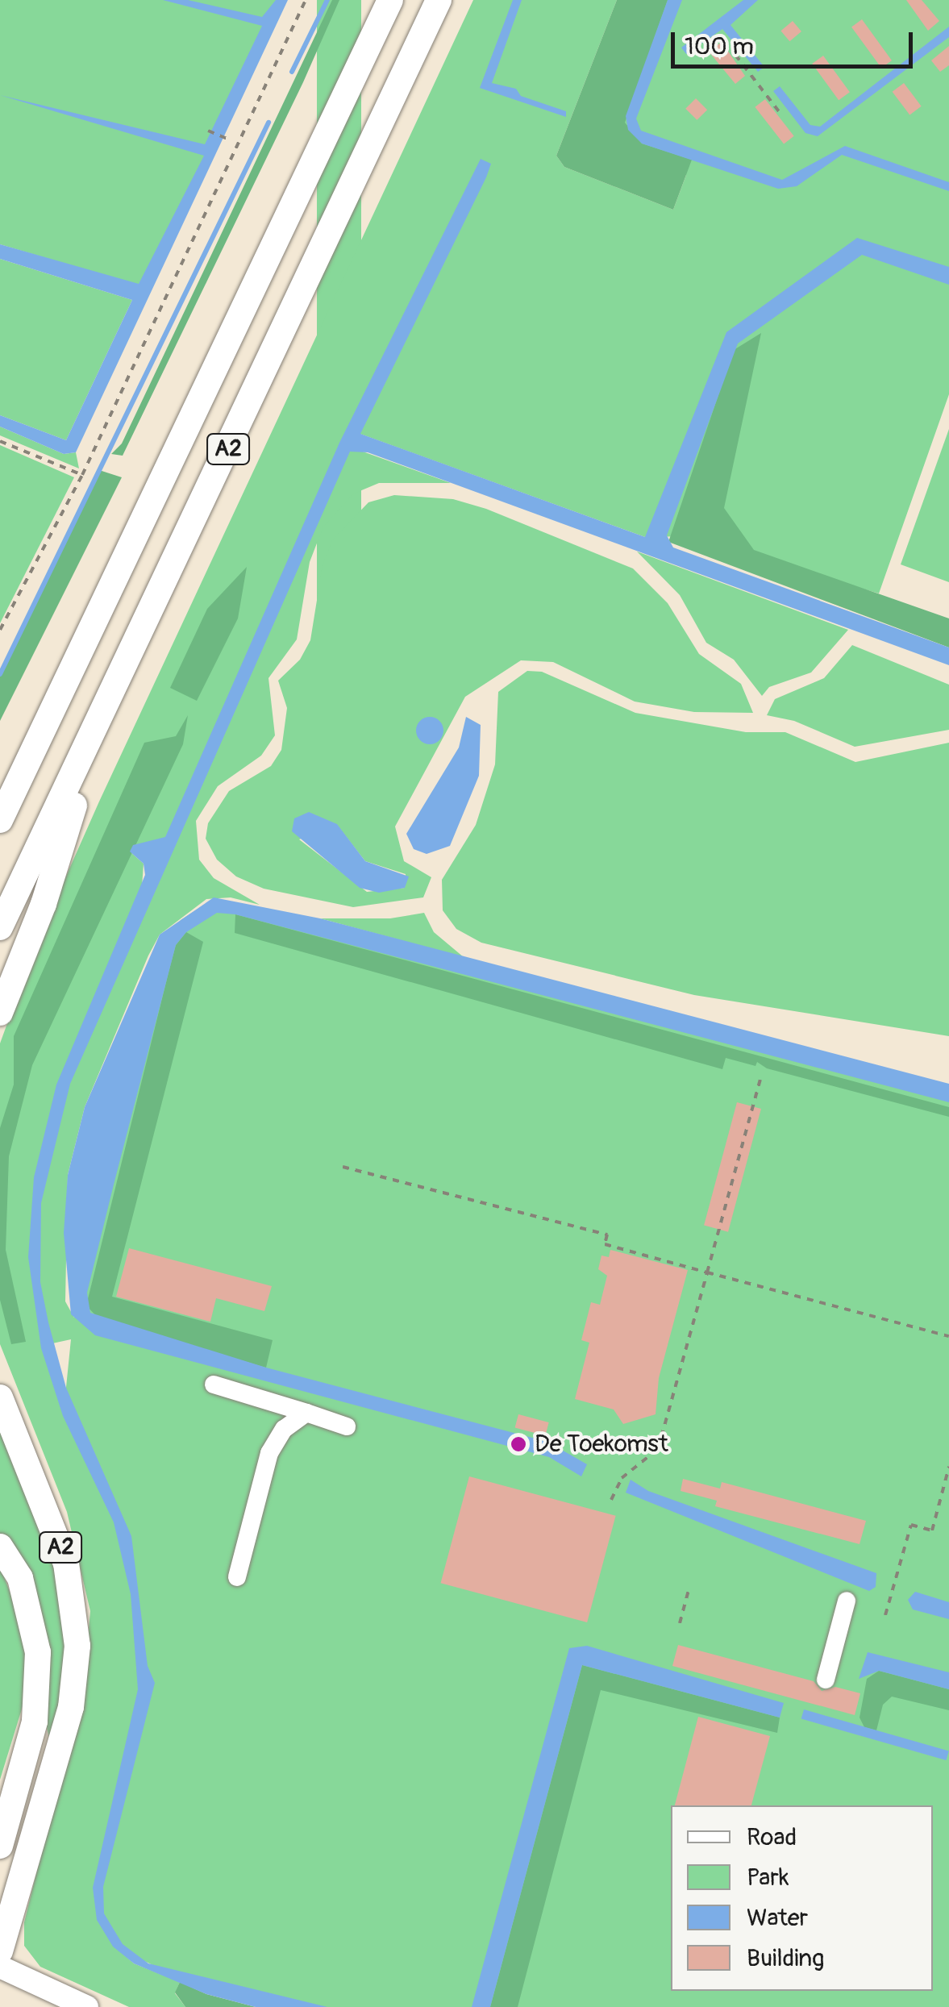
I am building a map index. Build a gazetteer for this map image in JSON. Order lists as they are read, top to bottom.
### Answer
{
  "streets": {
    "highway": ["A2"]
  },
  "places": ["De Toekomst"],
  "legend": [
    "Road",
    "Park",
    "Water",
    "Building"
  ],
  "scale_bar": "100 m"
}
